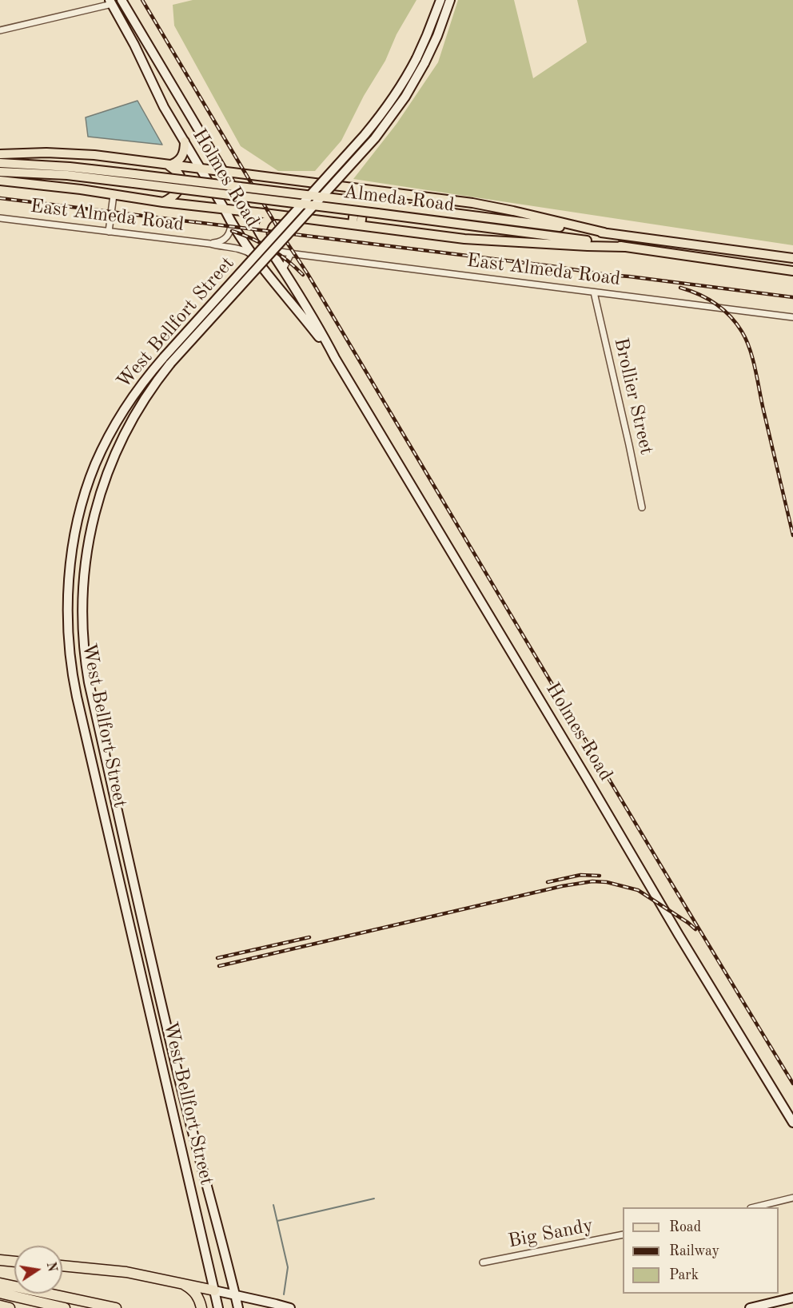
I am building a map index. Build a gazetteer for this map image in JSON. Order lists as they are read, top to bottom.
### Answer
{
  "streets": {
    "main road": ["Holmes Road", "Almeda Road", "West Bellfort Street"],
    "street": ["East Almeda Road", "Brollier Street", "Big Sandy"]
  },
  "crossings": [
    ["Holmes Road", "East Almeda Road"],
    ["East Almeda Road", "Brollier Street"]
  ],
  "legend": ["Road", "Railway", "Park"],
  "north": "right"
}
